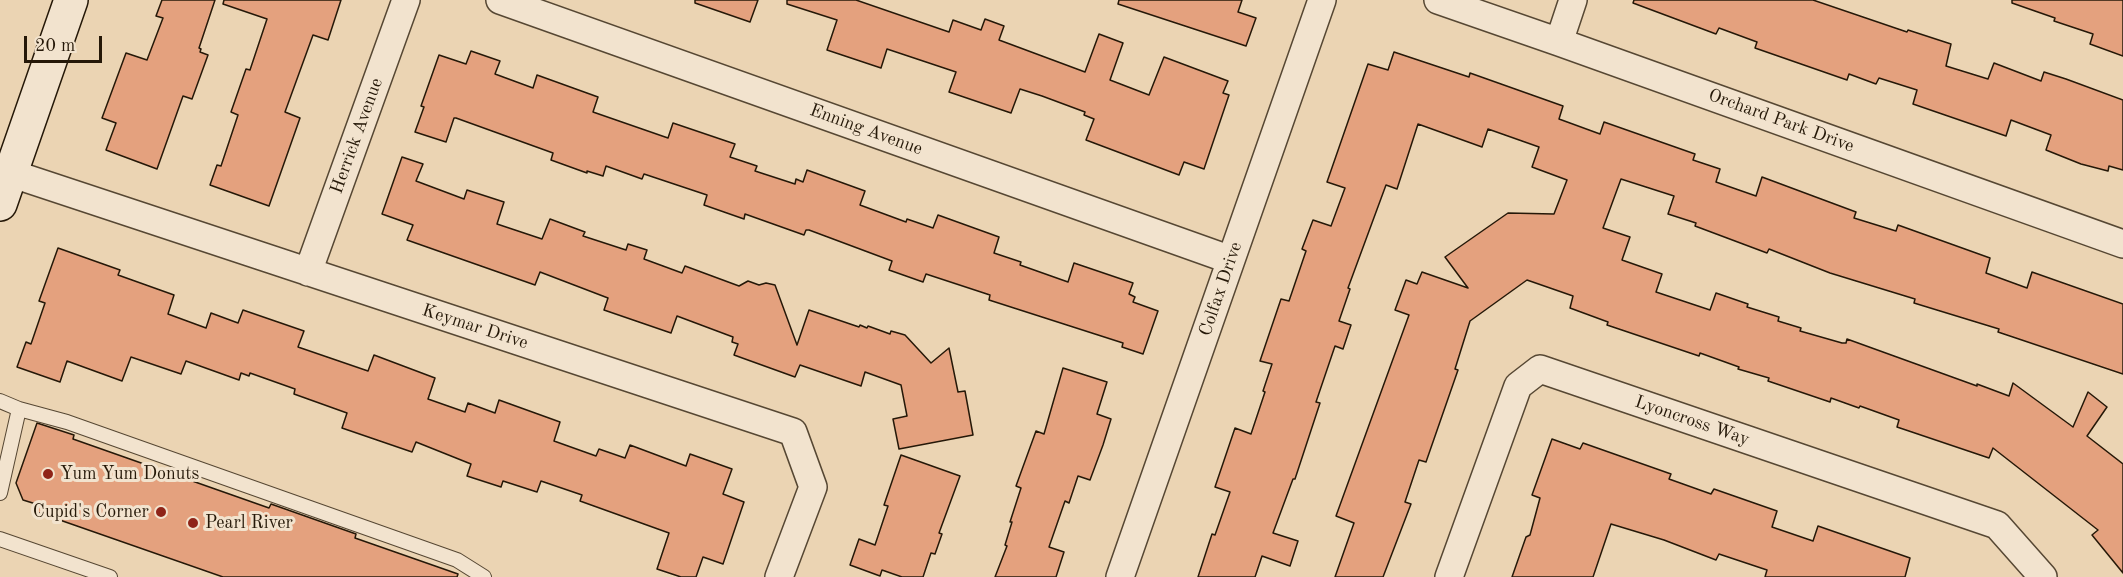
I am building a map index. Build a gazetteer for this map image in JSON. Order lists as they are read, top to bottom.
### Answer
{
  "streets": {
    "street": [
      "Orchard Park Drive",
      "Enning Avenue",
      "Herrick Avenue",
      "Colfax Drive",
      "Keymar Drive",
      "Lyoncross Way"
    ]
  },
  "crossings": [
    ["Enning Avenue", "Colfax Drive"],
    ["Herrick Avenue", "Keymar Drive"]
  ],
  "places": ["Yum Yum Donuts", "Cupid's Corner", "Pearl River"],
  "scale_bar": "20 m"
}
